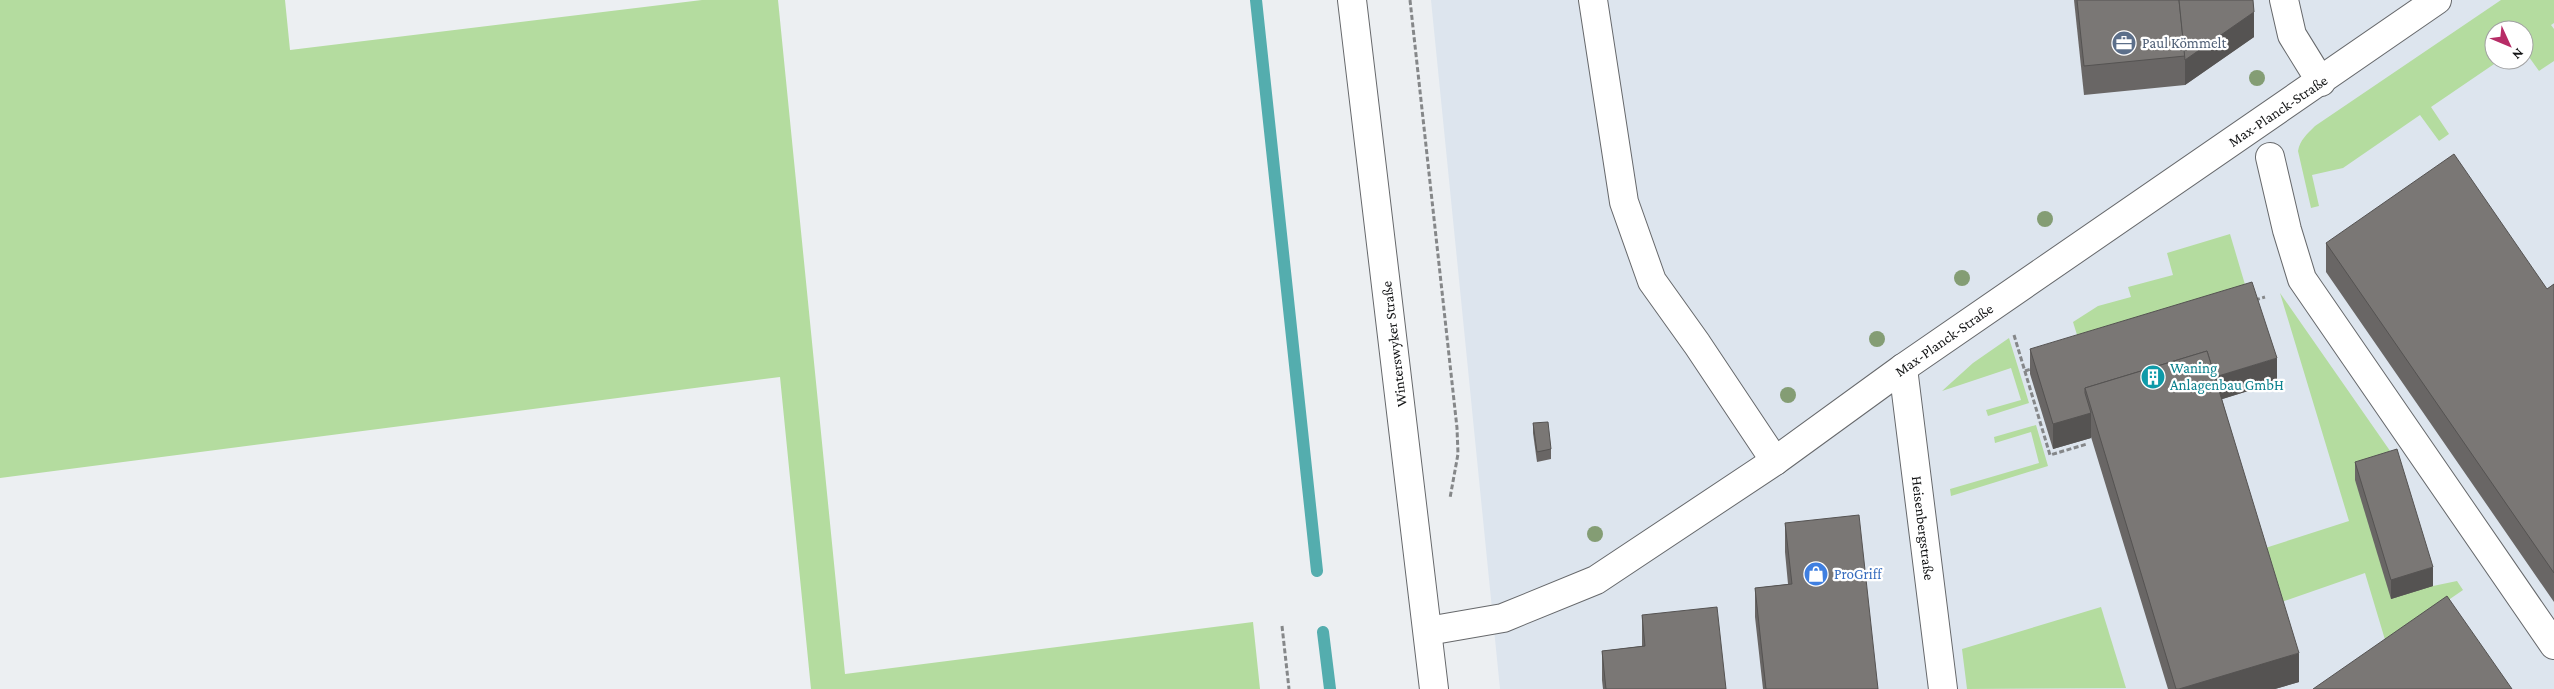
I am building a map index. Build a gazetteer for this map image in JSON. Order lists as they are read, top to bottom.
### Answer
{
  "streets": {
    "street": ["Max-Planck-Straße", "Winterswyker Straße", "Heisenbergstraße"]
  },
  "crossings": [
    ["Max-Planck-Straße", "Winterswyker Straße"],
    ["Max-Planck-Straße", "Heisenbergstraße"]
  ],
  "places": {
    "office": ["Paul Kömmelt"],
    "building": ["Waning Anlagenbau GmbH"],
    "shop": ["ProGriff"]
  },
  "north": "bottom right"
}
